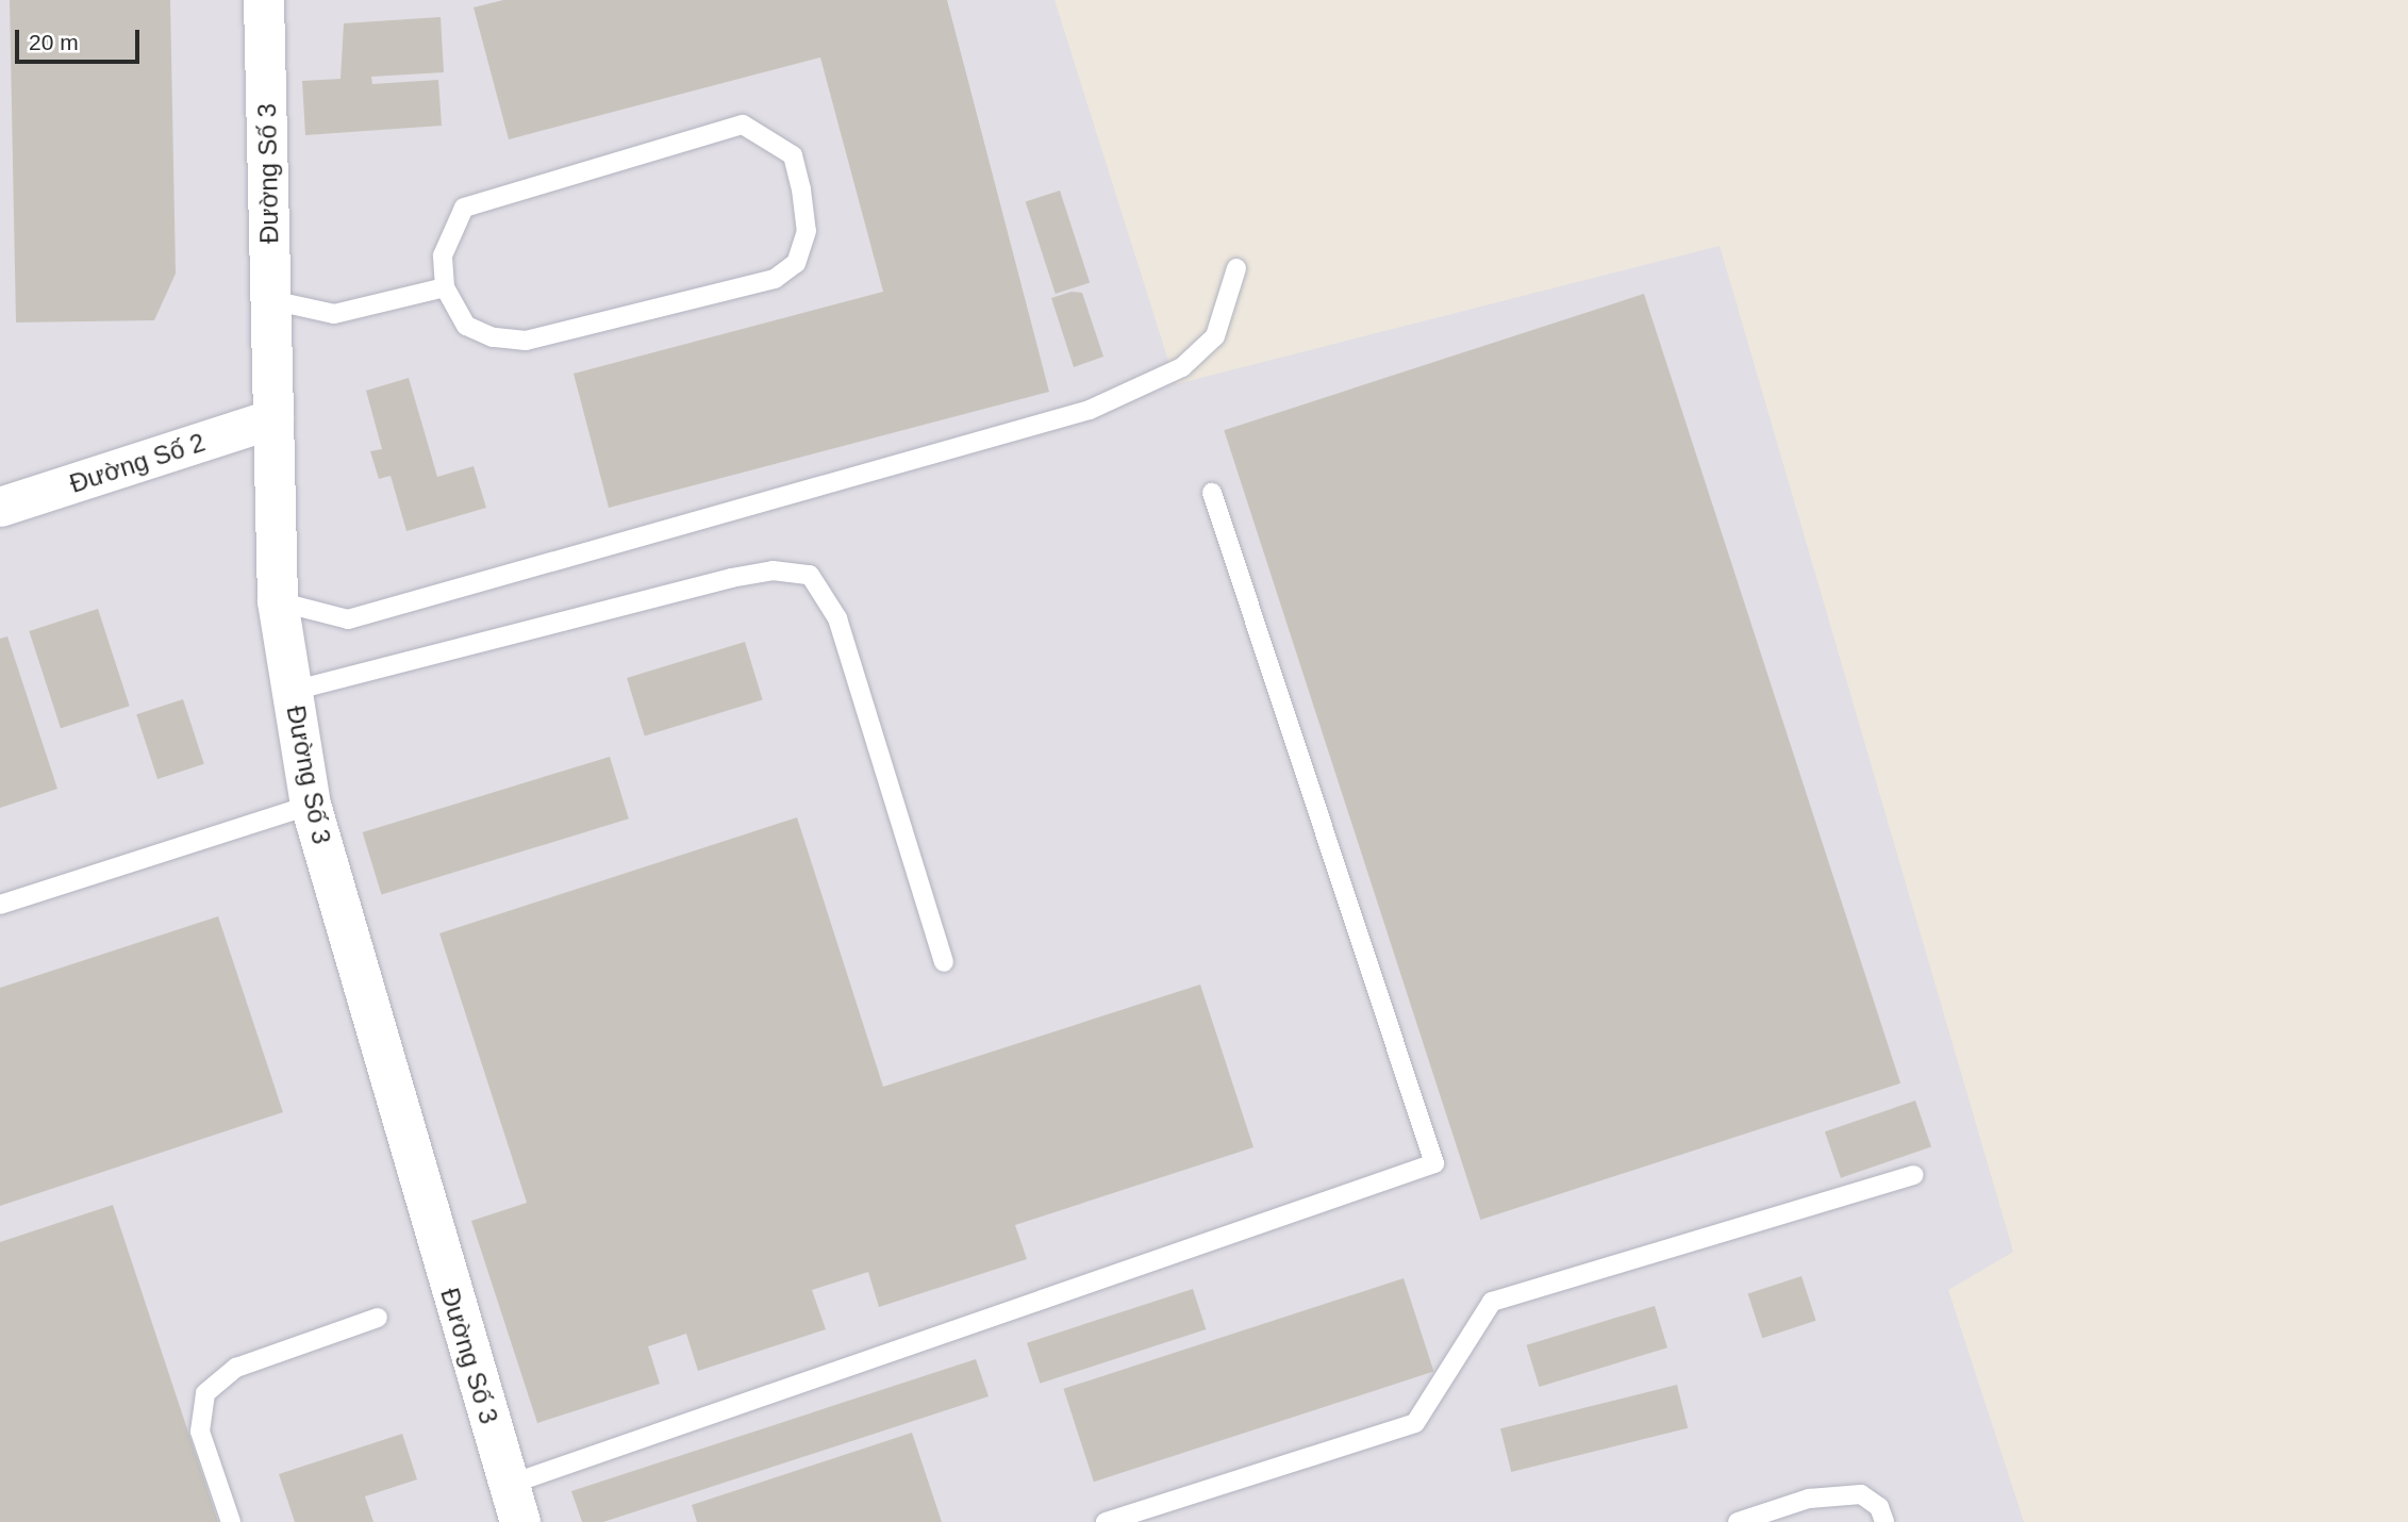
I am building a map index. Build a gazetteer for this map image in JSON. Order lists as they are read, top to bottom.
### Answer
{
  "streets": {
    "street": ["Đường Số 3", "Đường Số 2"]
  },
  "crossings": [
    ["Đường Số 3", "Đường Số 2"]
  ],
  "scale_bar": "20 m"
}
